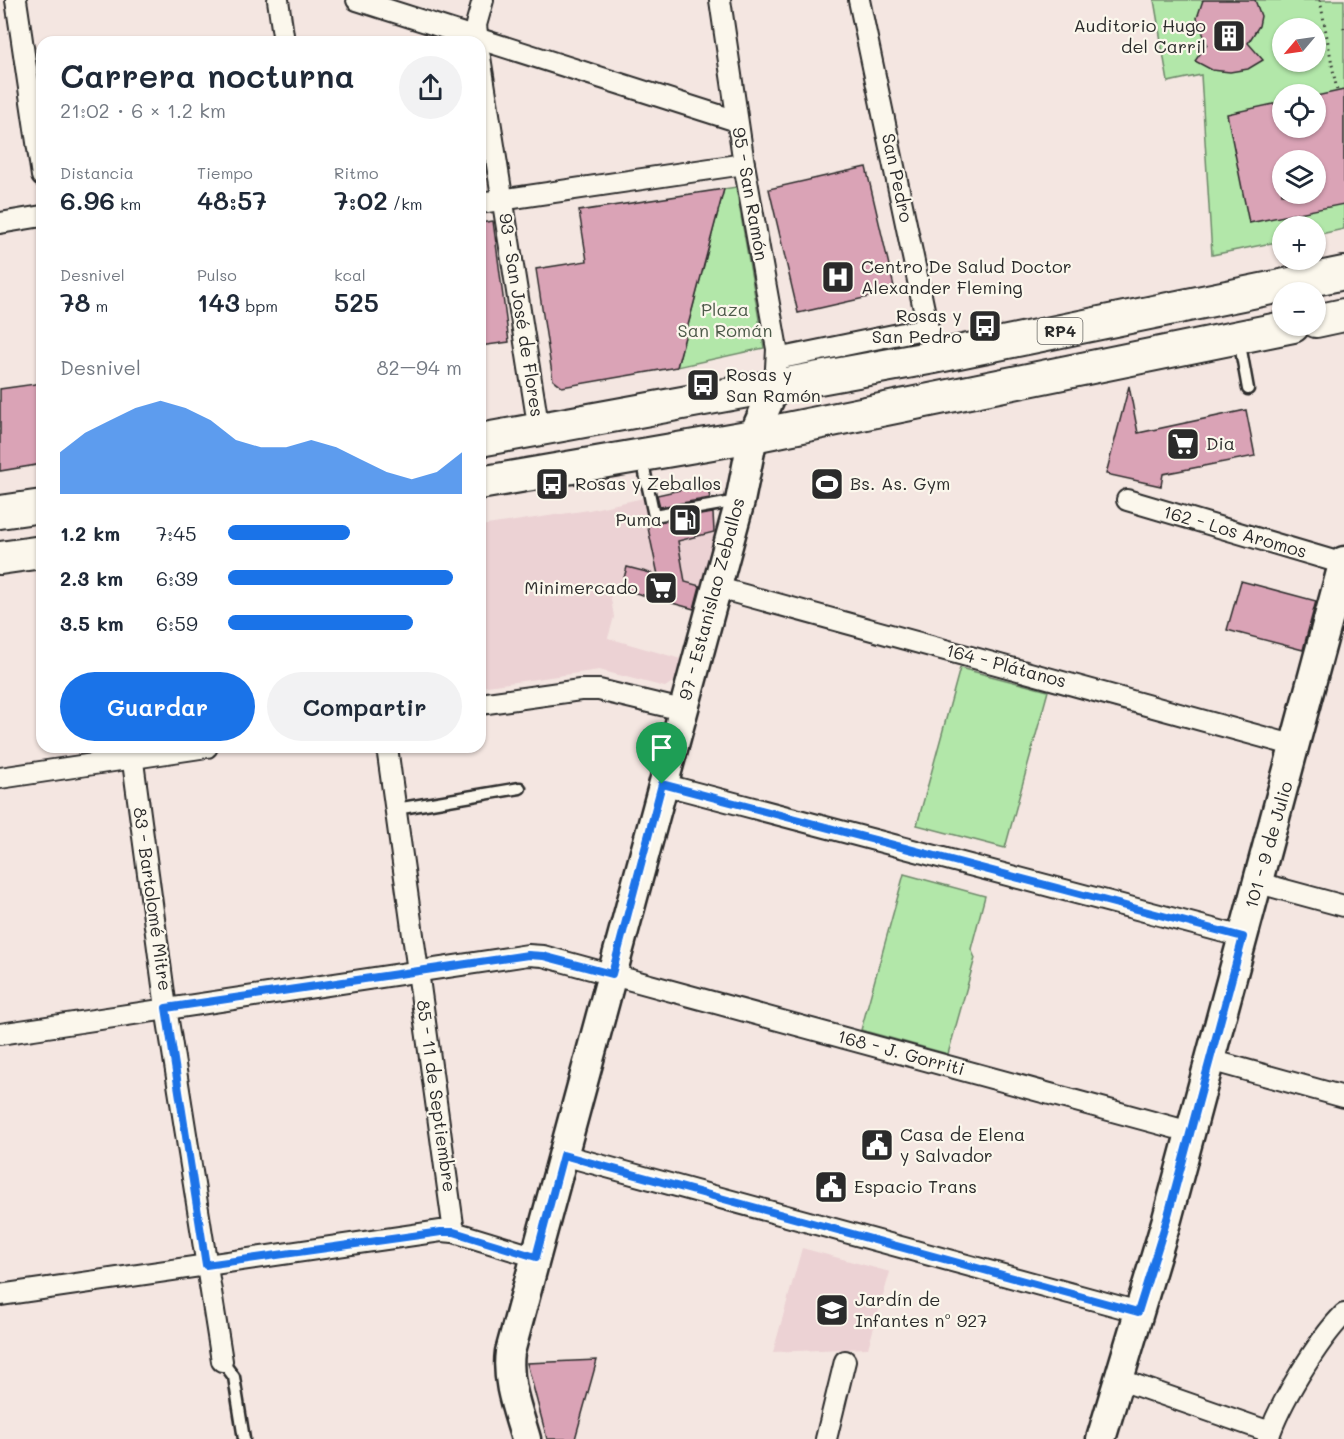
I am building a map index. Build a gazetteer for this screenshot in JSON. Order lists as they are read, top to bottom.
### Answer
{
  "streets": {
    "main road": ["RP4"],
    "street": [
      "San Pedro",
      "95 - San Ramón",
      "93 - San José de Flores",
      "162 - Los Aromos",
      "97 - Estanislao Zeballos",
      "164 - Plátanos",
      "101 - 9 de Julio",
      "83 - Bartolomé Mitre",
      "168 - J. Gorriti",
      "85 - 11 de Septiembre"
    ]
  },
  "crossings": [
    ["San Pedro", "RP4"],
    ["95 - San Ramón", "RP4"],
    ["95 - San Ramón", "97 - Estanislao Zeballos"],
    ["93 - San José de Flores", "RP4"],
    ["RP4", "97 - Estanislao Zeballos"],
    ["162 - Los Aromos", "101 - 9 de Julio"],
    ["97 - Estanislao Zeballos", "164 - Plátanos"],
    ["97 - Estanislao Zeballos", "168 - J. Gorriti"],
    ["164 - Plátanos", "101 - 9 de Julio"],
    ["101 - 9 de Julio", "168 - J. Gorriti"],
    ["83 - Bartolomé Mitre", "168 - J. Gorriti"],
    ["168 - J. Gorriti", "85 - 11 de Septiembre"]
  ],
  "parks": ["Plaza San Román"],
  "places": {
    "building": ["Auditorio Hugo del Carril"],
    "hospital": ["Centro De Salud Doctor Alexander Fleming"],
    "bus stop": ["Rosas y San Pedro", "Rosas y San Ramón", "Rosas y Zeballos"],
    "supermarket": ["Dia", "Minimercado"],
    "sports": ["Bs. As. Gym"],
    "fuel station": ["Puma"],
    "public building": ["Casa de Elena y Salvador", "Espacio Trans"],
    "school or university": ["Jardín de Infantes nº 927"]
  },
  "north": "bottom left",
  "page": {
    "map_buttons": ["+", "−"],
    "heading": ["Carrera nocturna", "21:02 · 6 × 1.2 km"],
    "stats": [
      ["Distancia", "6.96 km"],
      ["Tiempo", "48:57"],
      ["Ritmo", "7:02 /km"],
      ["Desnivel", "78 m"],
      ["Pulso", "143 bpm"],
      ["kcal", "525"]
    ],
    "chart": ["Desnivel", "82–94 m"],
    "list": [
      {
        "name": "1.2 km",
        "note": "7:45"
      },
      {
        "name": "2.3 km",
        "note": "6:39"
      },
      {
        "name": "3.5 km",
        "note": "6:59"
      }
    ],
    "buttons": ["Guardar", "Compartir"]
  }
}
